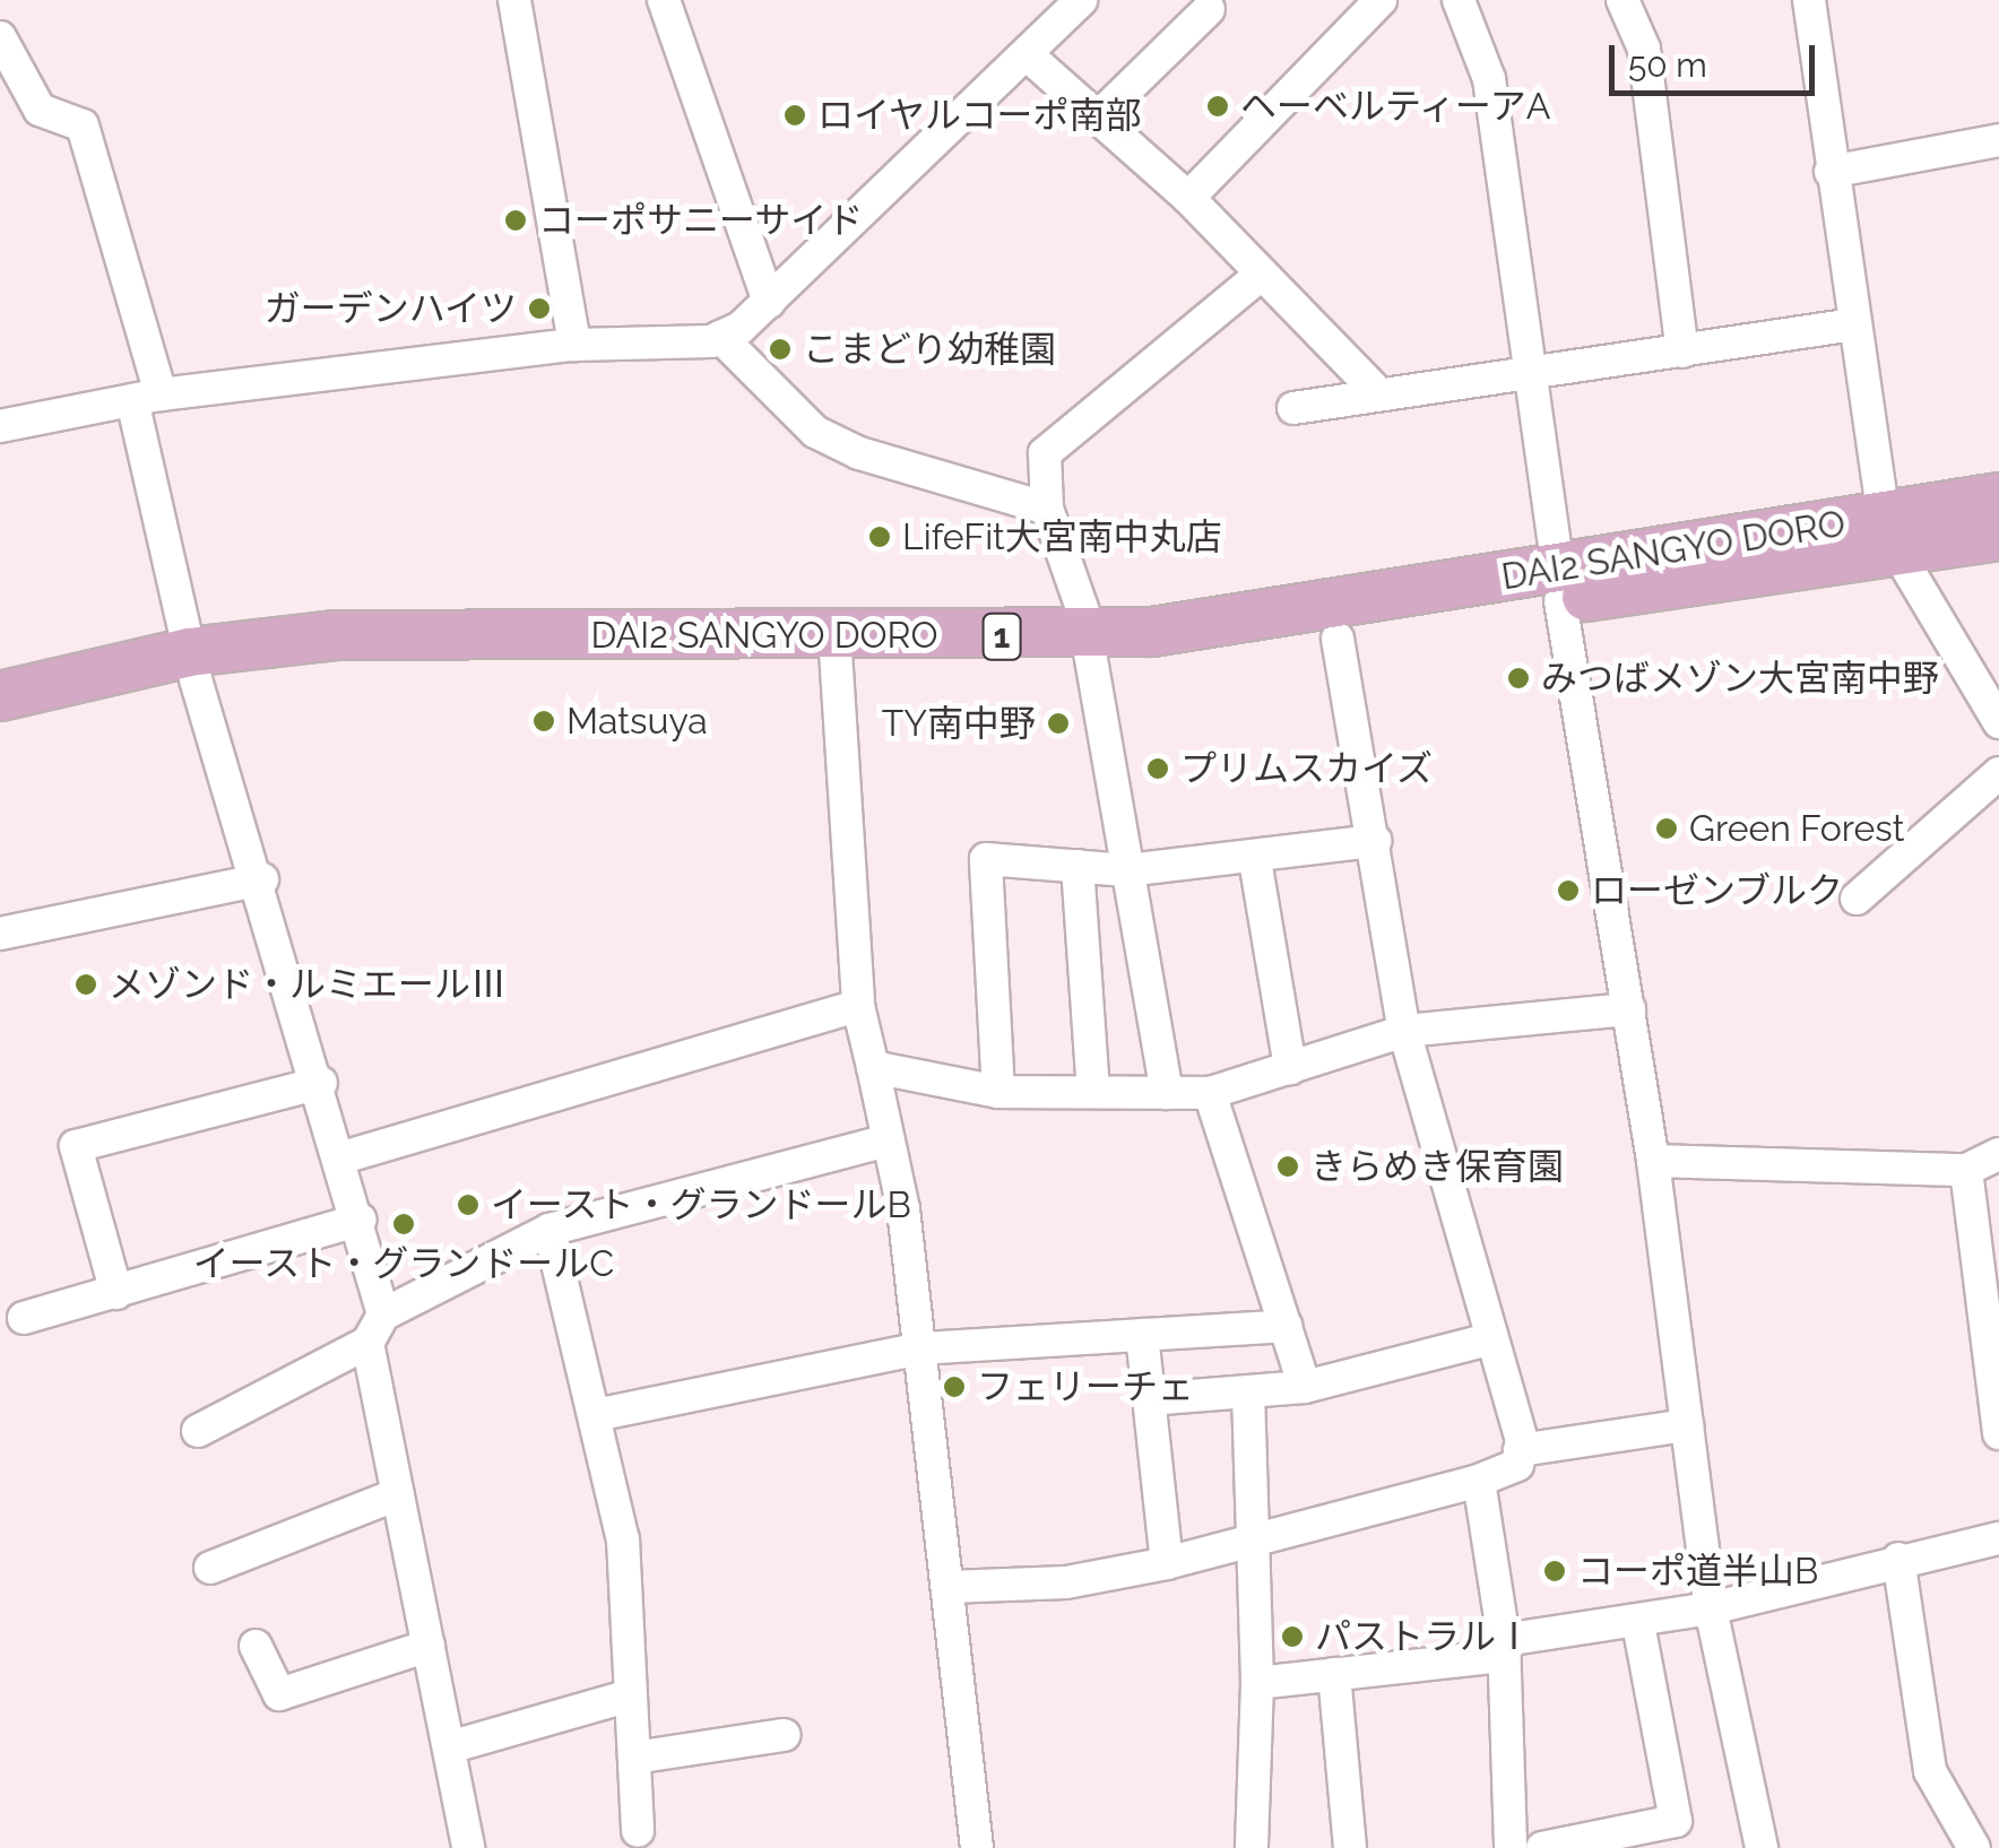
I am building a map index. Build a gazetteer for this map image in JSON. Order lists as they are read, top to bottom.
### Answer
{
  "streets": {
    "main road": ["DAI2 SANGYO DORO", "1"]
  },
  "places": [
    "ヘーベルティーアA",
    "ロイヤルコーポ南部",
    "コーポサニーサイド",
    "ガーデンハイツ",
    "こまどり幼稚園",
    "LifeFit大宮南中丸店",
    "みつばメゾン大宮南中野",
    "Matsuya",
    "TY南中野",
    "プリムスカイズ",
    "Green Forest",
    "ローゼンブルク",
    "メゾンド・ルミエールⅢ",
    "きらめき保育園",
    "イースト・グランドールB",
    "イースト・グランドールC",
    "フェリーチェ",
    "コーポ道半山B",
    "パストラルⅠ"
  ],
  "scale_bar": "50 m"
}
